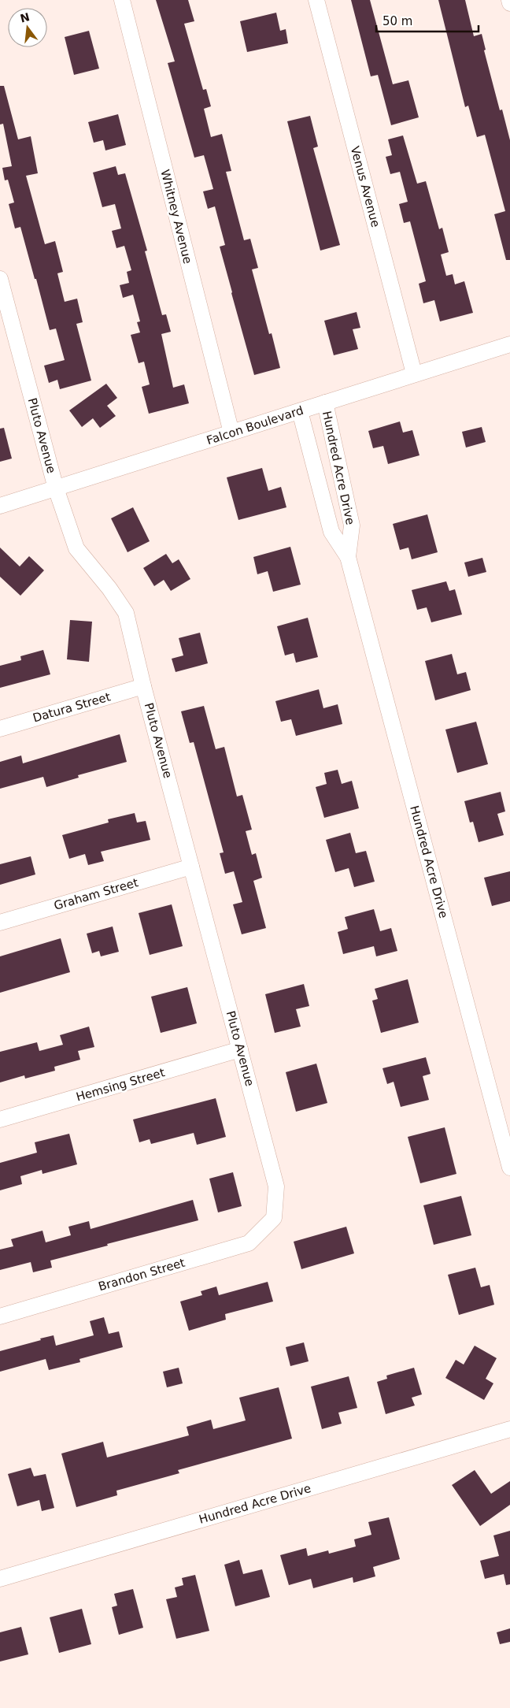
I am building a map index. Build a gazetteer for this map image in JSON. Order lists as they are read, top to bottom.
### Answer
{
  "streets": {
    "street": [
      "Venus Avenue",
      "Whitney Avenue",
      "Falcon Boulevard",
      "Pluto Avenue",
      "Hundred Acre Drive",
      "Datura Street",
      "Graham Street",
      "Hemsing Street",
      "Brandon Street"
    ]
  },
  "crossings": [
    ["Venus Avenue", "Falcon Boulevard"],
    ["Whitney Avenue", "Falcon Boulevard"],
    ["Falcon Boulevard", "Pluto Avenue"],
    ["Falcon Boulevard", "Hundred Acre Drive"],
    ["Pluto Avenue", "Datura Street"],
    ["Pluto Avenue", "Graham Street"],
    ["Pluto Avenue", "Hemsing Street"],
    ["Pluto Avenue", "Brandon Street"]
  ],
  "scale_bar": "50 m",
  "north": "top"
}
